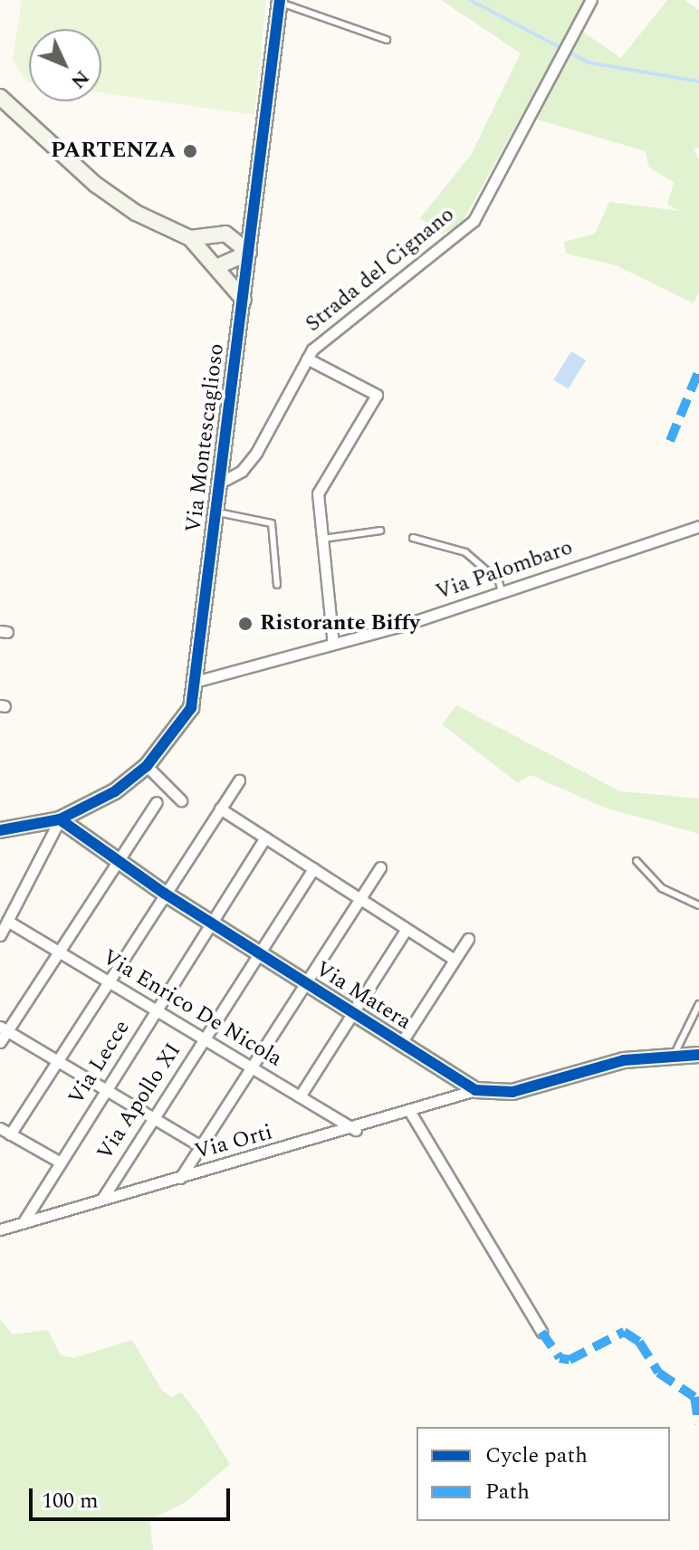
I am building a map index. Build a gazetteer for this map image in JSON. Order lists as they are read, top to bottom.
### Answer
{
  "streets": {
    "street": [
      "Strada del Cignano",
      "Via Montescaglioso",
      "Via Palombaro",
      "Via Matera",
      "Via Enrico De Nicola",
      "Via Lecce",
      "Via Apollo XI",
      "Via Orti"
    ]
  },
  "crossings": [
    ["Strada del Cignano", "Via Montescaglioso"],
    ["Via Montescaglioso", "Via Palombaro"],
    ["Via Montescaglioso", "Via Matera"],
    ["Via Matera", "Via Lecce"],
    ["Via Matera", "Via Apollo XI"],
    ["Via Matera", "Via Orti"],
    ["Via Enrico De Nicola", "Via Lecce"],
    ["Via Enrico De Nicola", "Via Apollo XI"],
    ["Via Enrico De Nicola", "Via Orti"],
    ["Via Lecce", "Via Orti"],
    ["Via Apollo XI", "Via Orti"]
  ],
  "places": ["PARTENZA", "Ristorante Biffy"],
  "legend": ["Cycle path", "Path"],
  "scale_bar": "100 m",
  "north": "bottom right"
}
